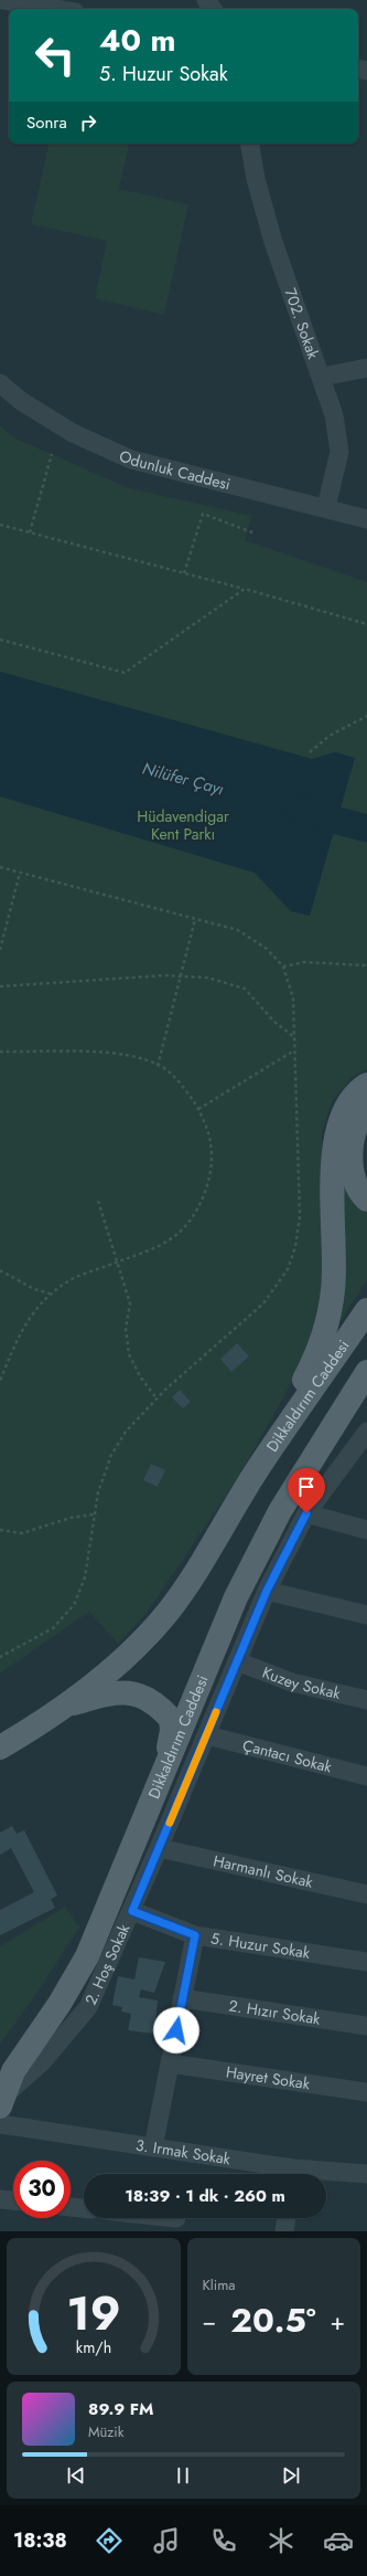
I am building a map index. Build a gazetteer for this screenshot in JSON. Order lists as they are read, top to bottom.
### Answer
{
  "streets": {
    "main road": ["Dikkaldırım Caddesi"],
    "street": [
      "702. Sokak",
      "Odunluk Caddesi",
      "Kuzey Sokak",
      "Çantacı Sokak",
      "Harmanlı Sokak",
      "5. Huzur Sokak",
      "2. Hoş Sokak",
      "2. Hızır Sokak",
      "Hayret Sokak",
      "3. Irmak Sokak"
    ]
  },
  "crossings": [
    ["702. Sokak", "Odunluk Caddesi"],
    ["Dikkaldırım Caddesi", "2. Hoş Sokak"],
    ["Kuzey Sokak", "2. Hoş Sokak"],
    ["Çantacı Sokak", "2. Hoş Sokak"],
    ["Harmanlı Sokak", "2. Hoş Sokak"],
    ["5. Huzur Sokak", "2. Hoş Sokak"]
  ],
  "water": ["Nilüfer Çayı"],
  "parks": ["Hüdavendigar Kent Parkı"],
  "page": {
    "turn": ["40 m", "5. Huzur Sokak"],
    "then": "Sonra",
    "limit": "30",
    "trip": "18:39 · 1 dk · 260 m",
    "tile": "Klima",
    "heat": ["−", "20.5°", "+"],
    "song": ["89.9 FM", "Müzik"],
    "tabs": "18:38",
    "gauge": ["19", "km/h"]
  }
}
